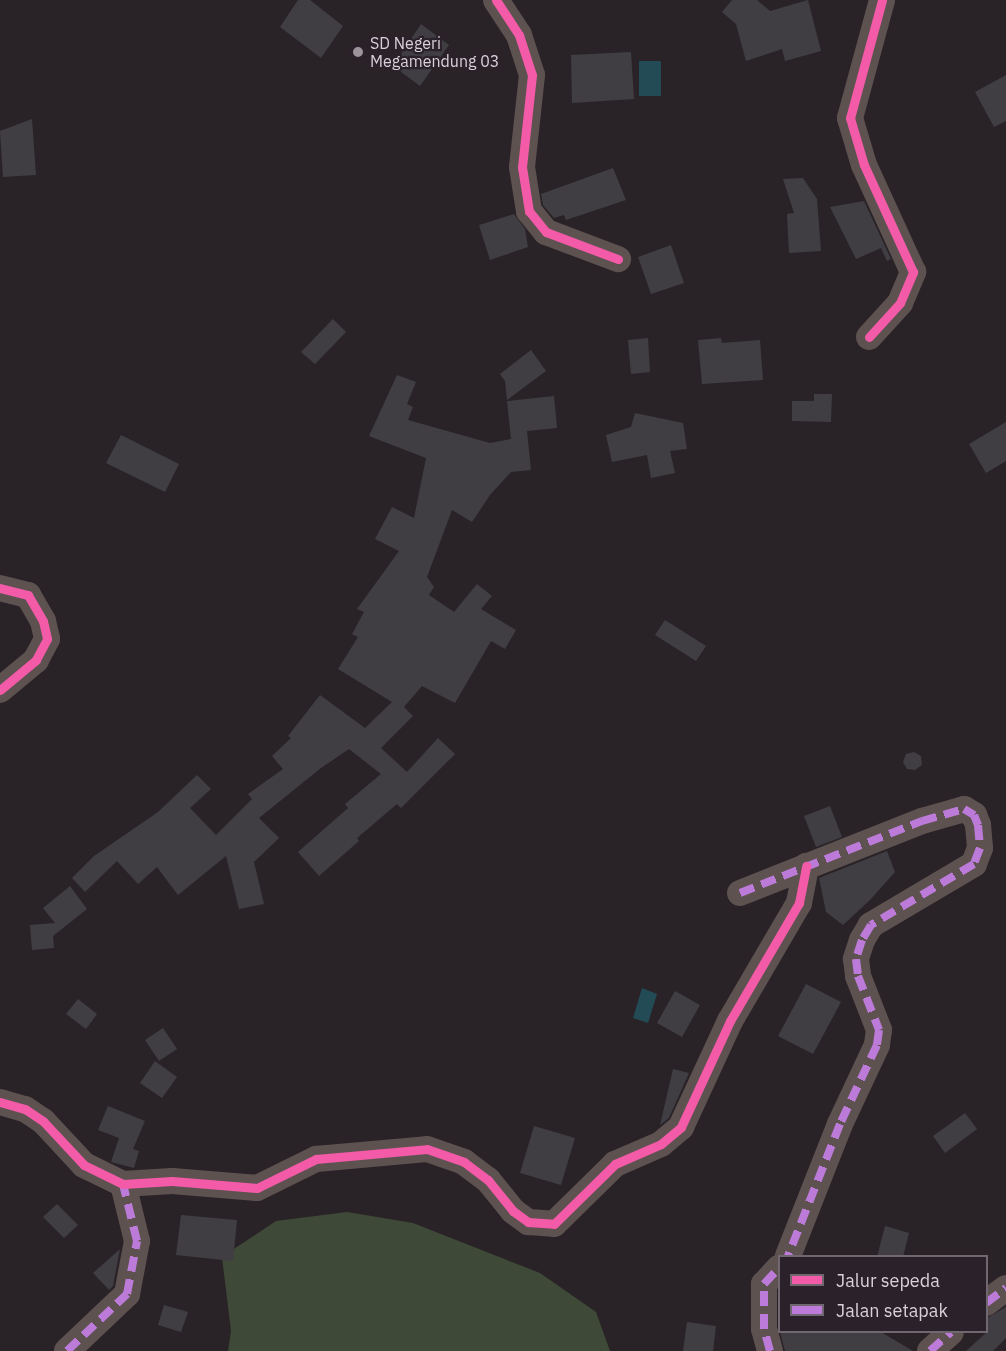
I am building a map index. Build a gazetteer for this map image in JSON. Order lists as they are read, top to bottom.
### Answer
{
  "places": ["SD Negeri Megamendung 03"],
  "legend": ["Jalur sepeda", "Jalan setapak"]
}
